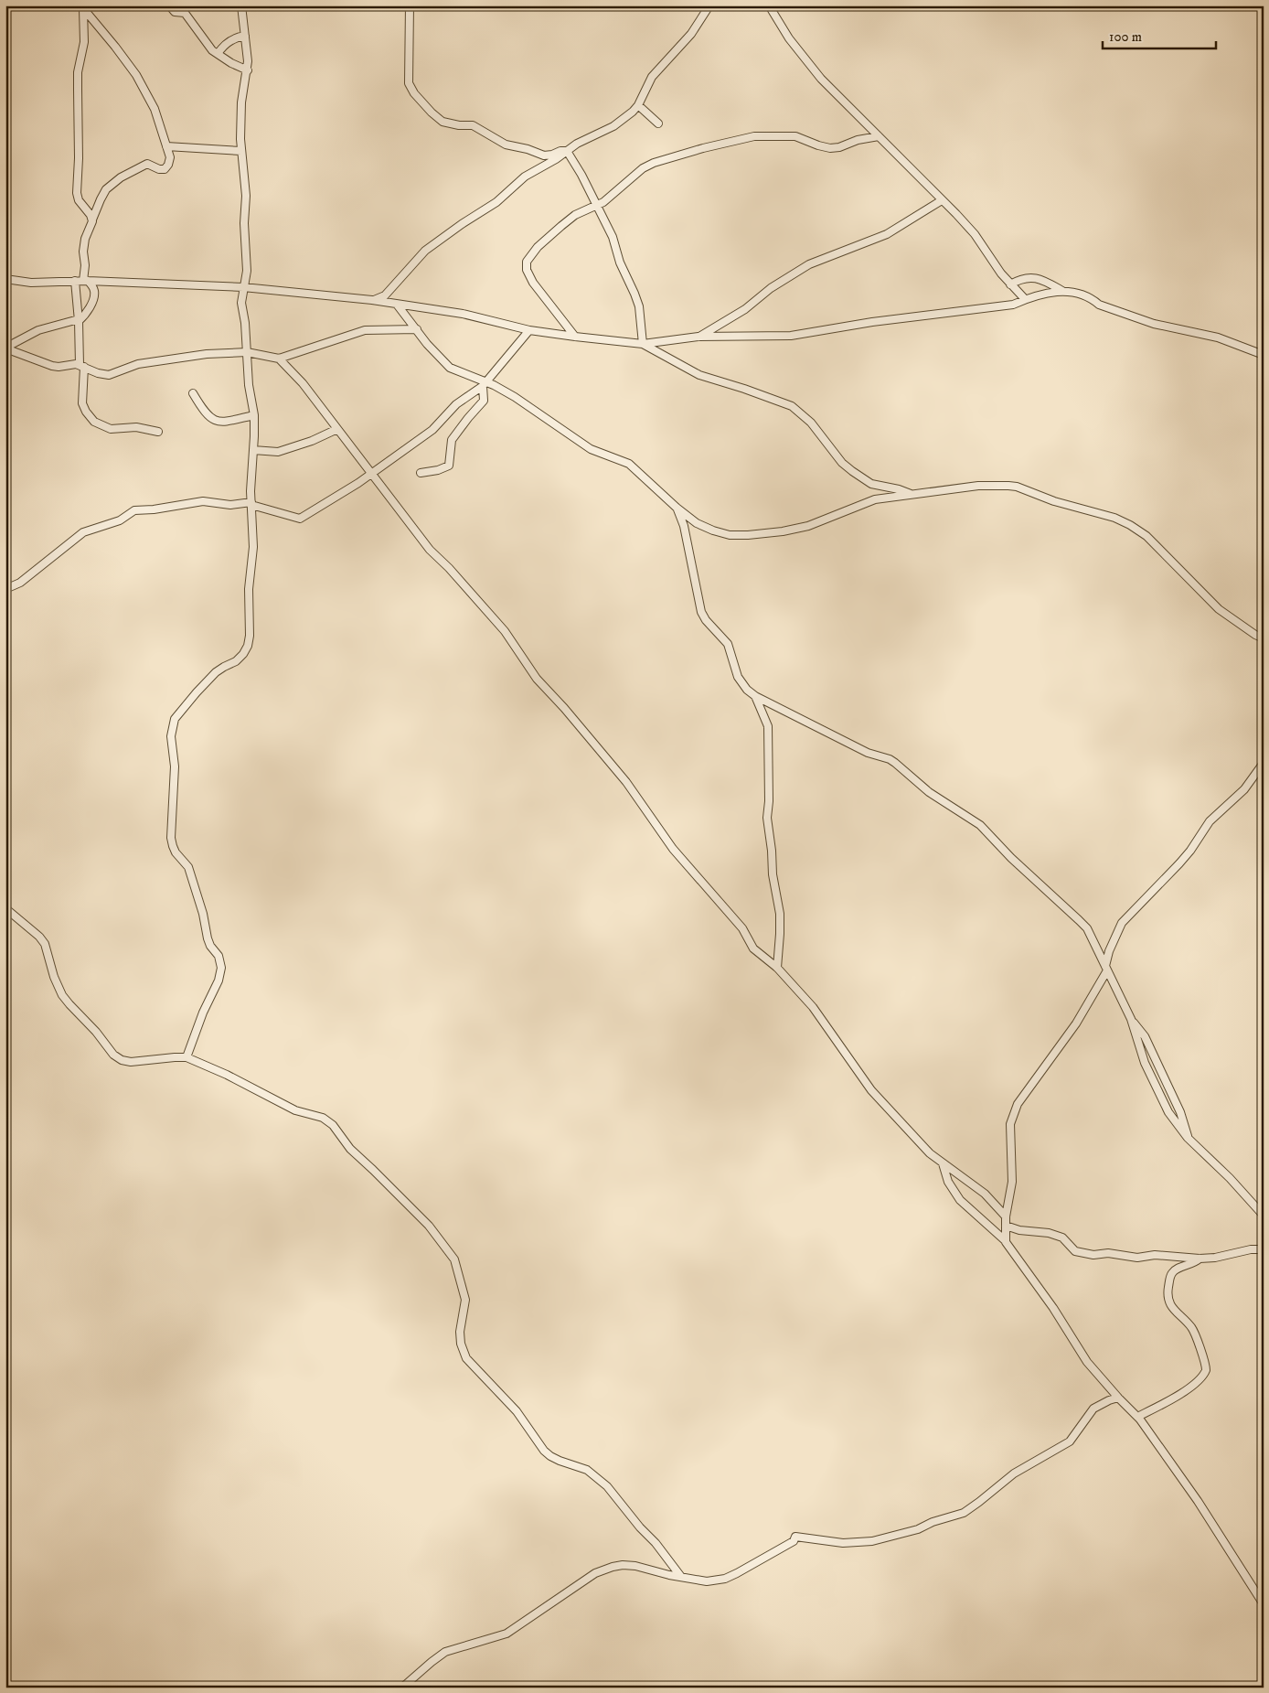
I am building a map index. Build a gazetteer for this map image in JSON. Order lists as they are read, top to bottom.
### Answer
{
  "scale_bar": "100 m"
}
